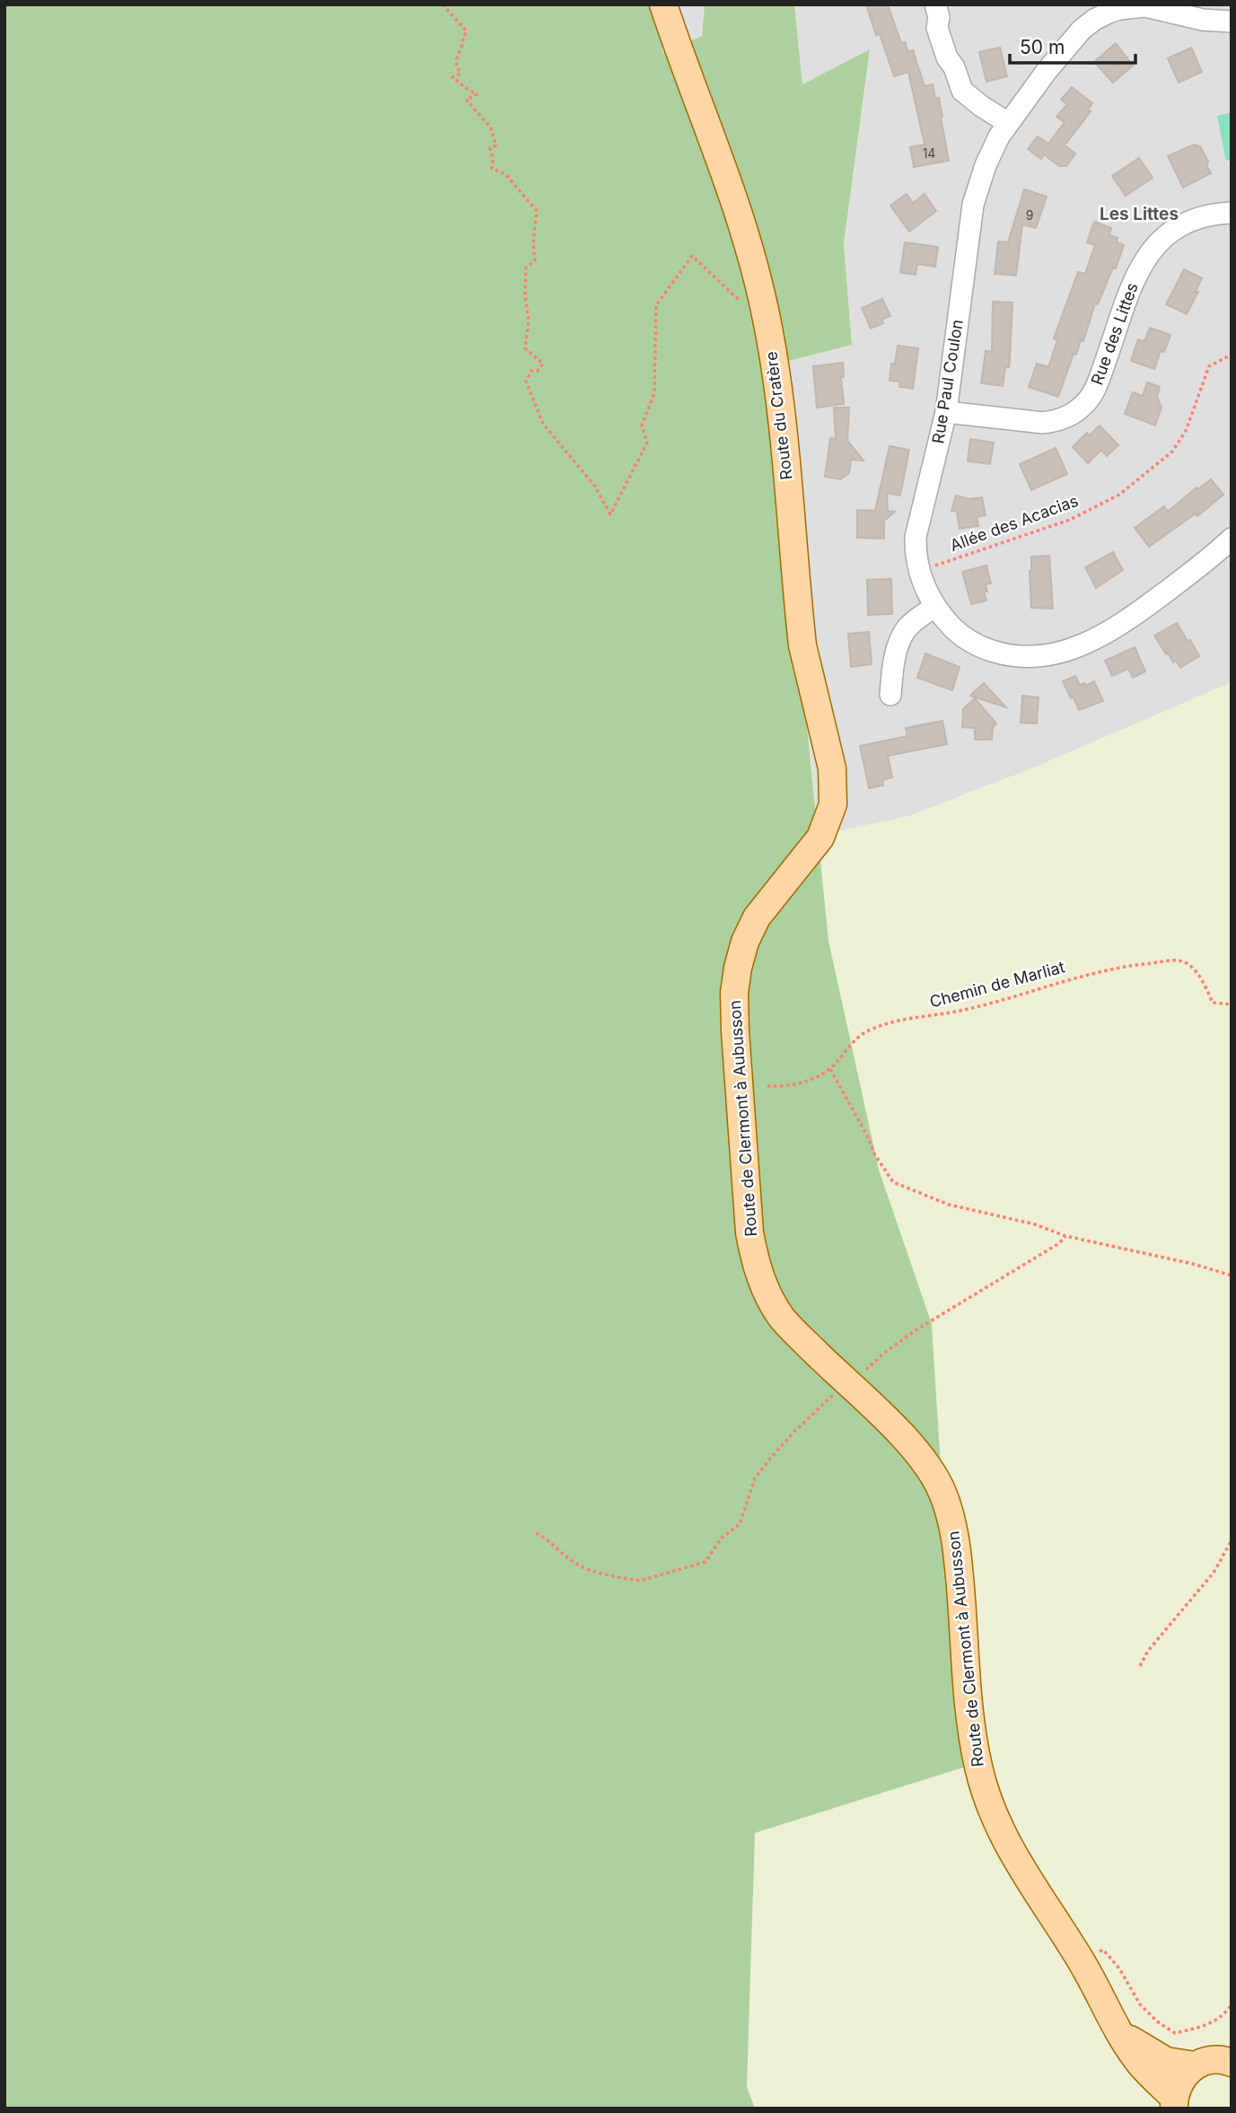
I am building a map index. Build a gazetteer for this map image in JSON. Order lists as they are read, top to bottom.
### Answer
{
  "streets": {
    "main road": ["Route du Cratère", "Route de Clermont à Aubusson"],
    "street": ["Rue des Littes", "Rue Paul Coulon"],
    "path": ["Allée des Acacias", "Chemin de Marliat"]
  },
  "crossings": [
    ["Rue des Littes", "Rue Paul Coulon"],
    ["Rue Paul Coulon", "Allée des Acacias"],
    ["Route du Cratère", "Route de Clermont à Aubusson"]
  ],
  "districts": ["Les Littes"],
  "house_numbers": ["14", "9"],
  "scale_bar": "50 m"
}
